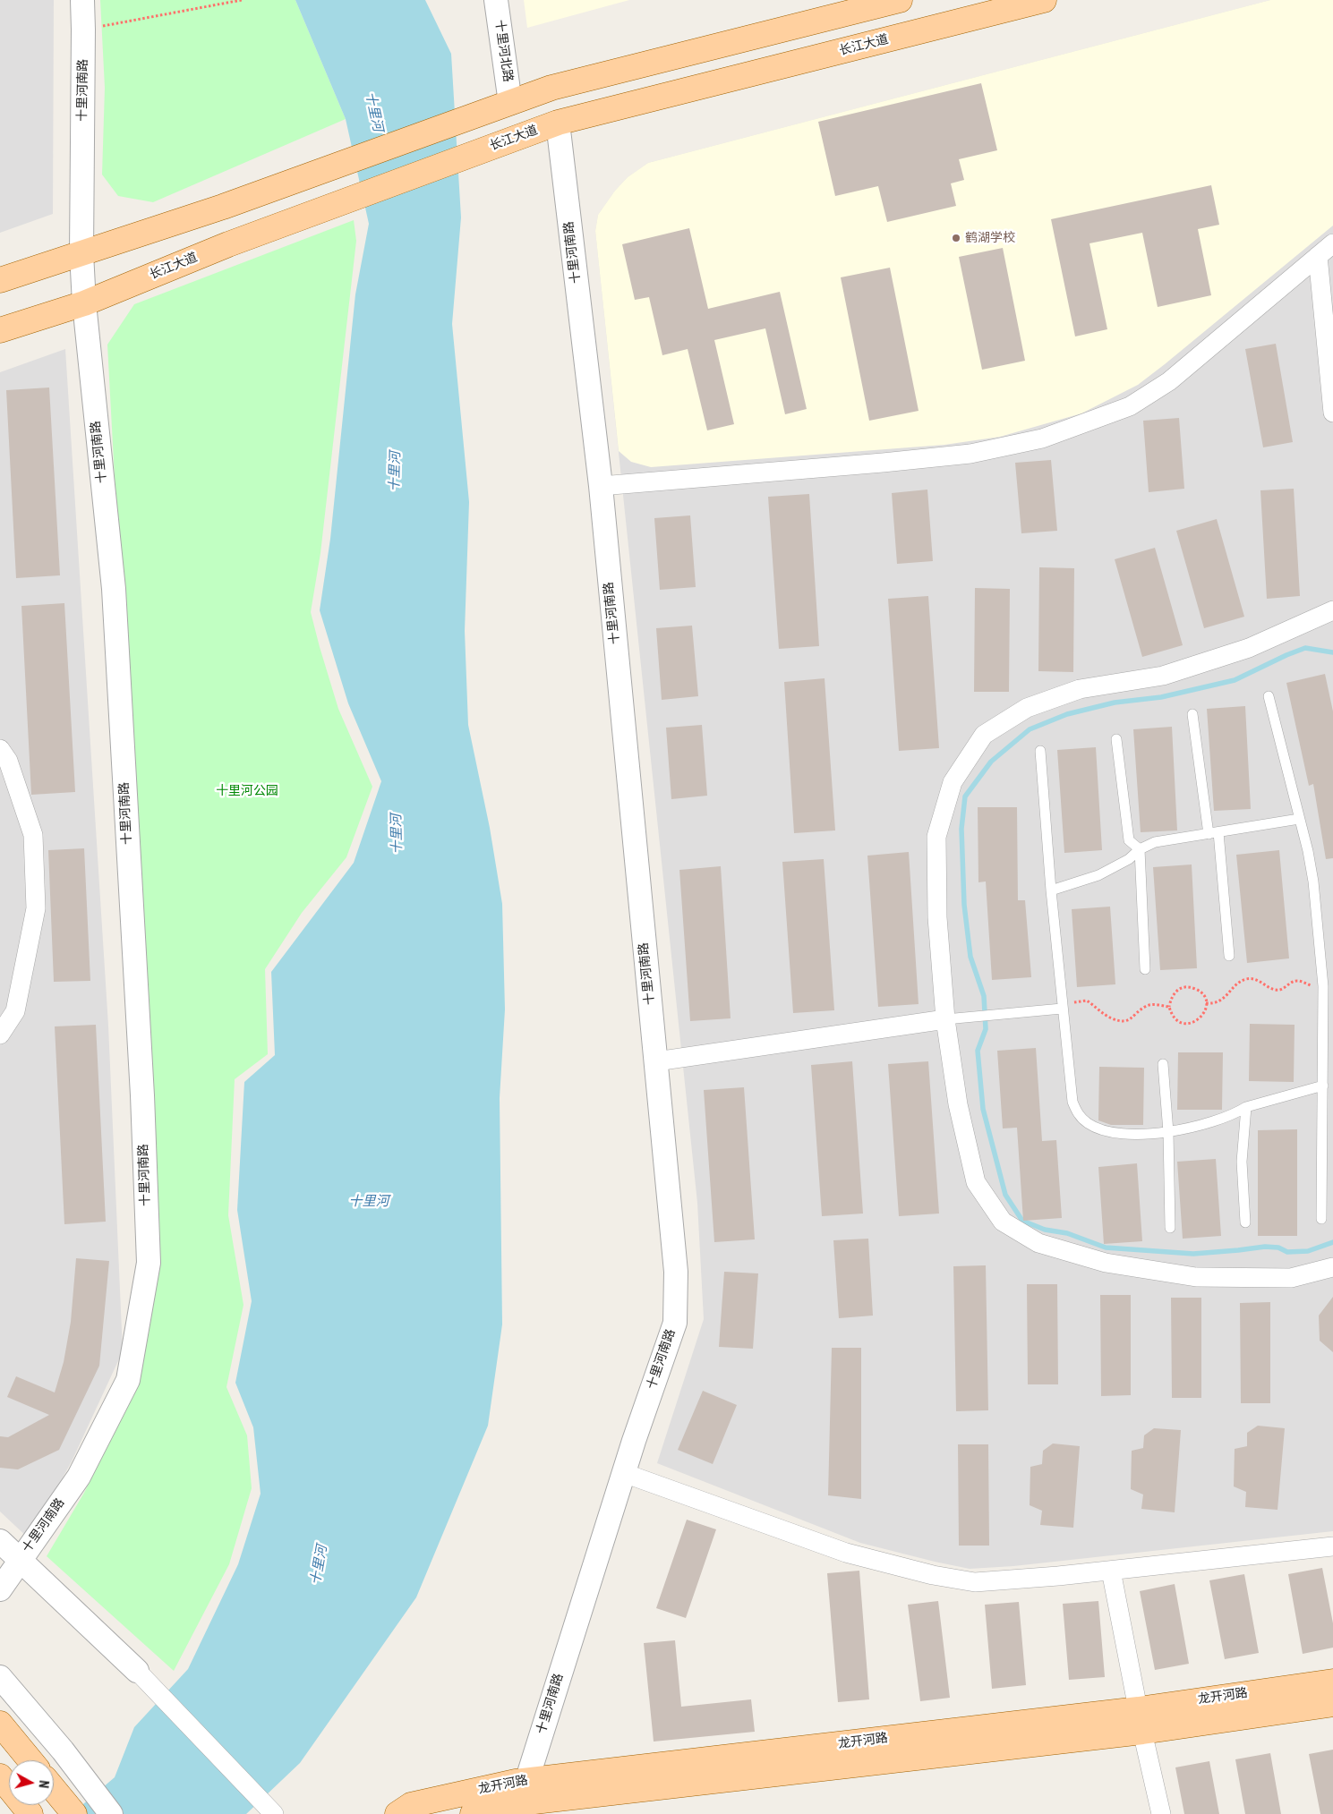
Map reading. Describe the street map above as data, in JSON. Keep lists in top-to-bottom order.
{
  "streets": {
    "main road": ["长江大道", "龙开河路"],
    "street": ["十里河北路", "十里河南路"]
  },
  "crossings": [
    ["长江大道", "十里河南路"],
    ["十里河南路", "龙开河路"]
  ],
  "water": ["十里河"],
  "parks": ["十里河公园"],
  "places": ["鹤湖学校"],
  "north": "right"
}
